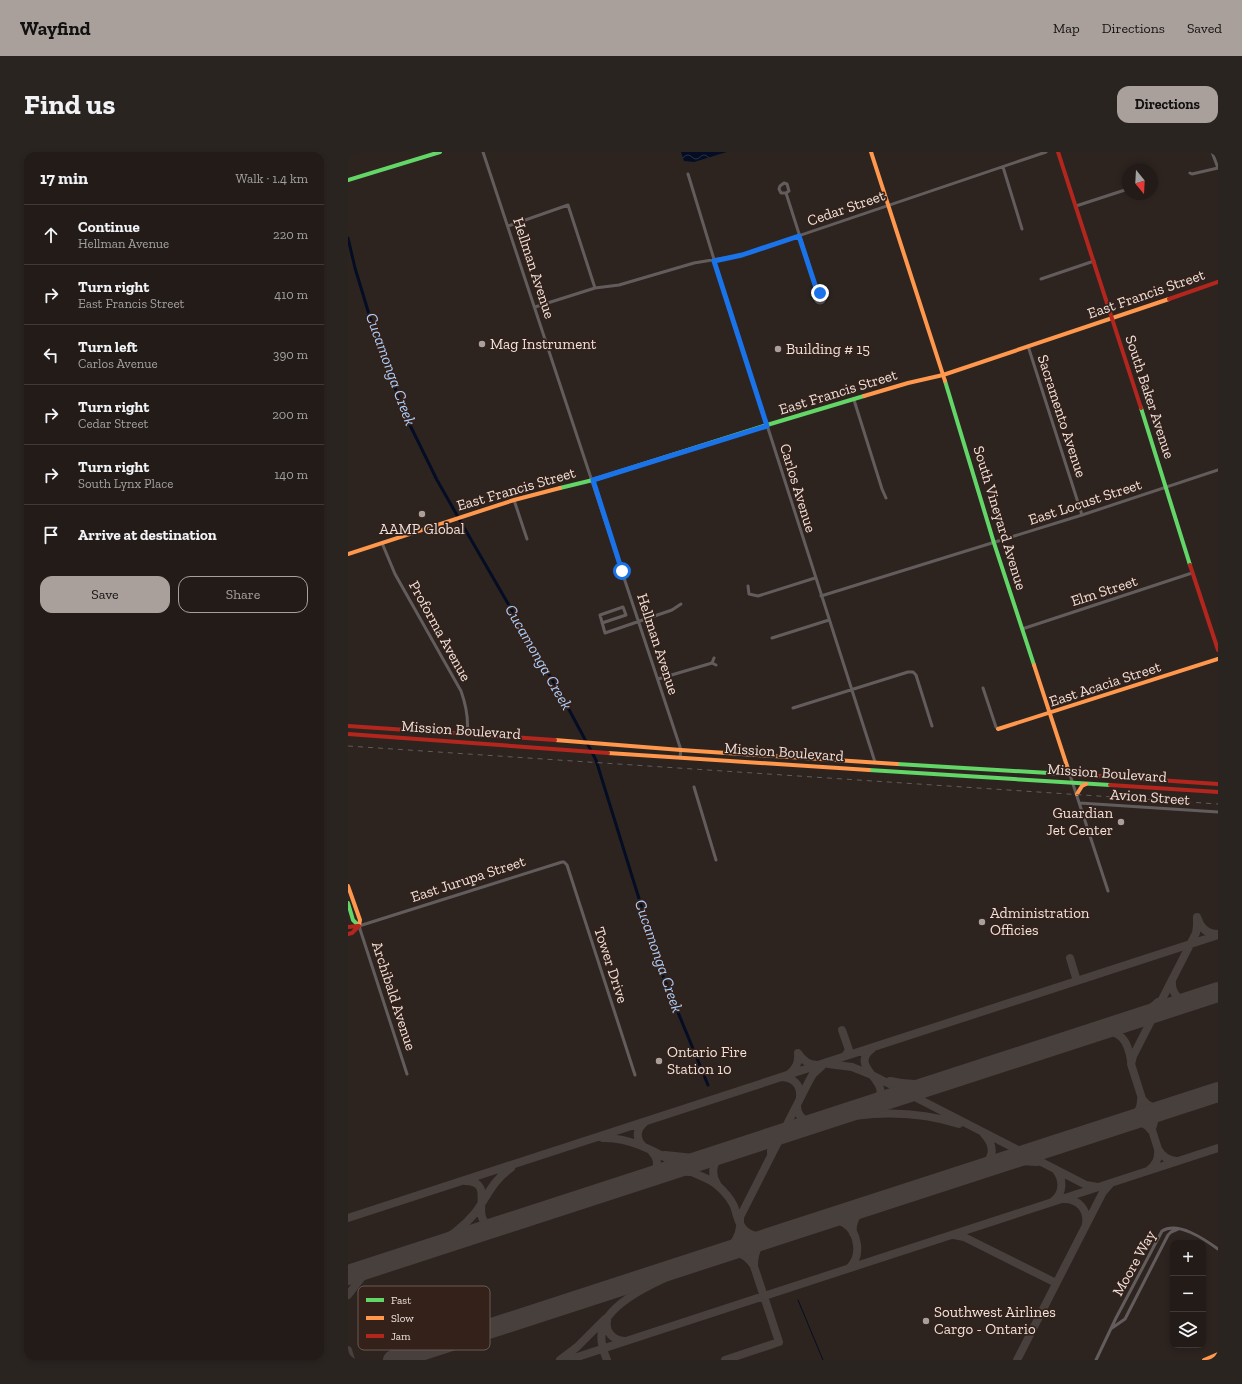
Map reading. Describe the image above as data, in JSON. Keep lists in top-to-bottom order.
{
  "streets": {
    "main road": [
      "East Francis Street",
      "South Baker Avenue",
      "South Vineyard Avenue",
      "East Acacia Street",
      "Mission Boulevard",
      "Archibald Avenue"
    ],
    "street": [
      "Cedar Street",
      "Hellman Avenue",
      "Sacramento Avenue",
      "Carlos Avenue",
      "East Locust Street",
      "Elm Street",
      "Proforma Avenue",
      "Avion Street",
      "East Jurupa Street",
      "Tower Drive",
      "Moore Way"
    ]
  },
  "crossings": [
    ["Cedar Street", "Hellman Avenue"],
    ["Cedar Street", "Carlos Avenue"],
    ["Cedar Street", "South Vineyard Avenue"],
    ["Hellman Avenue", "East Francis Street"],
    ["Hellman Avenue", "Mission Boulevard"],
    ["East Francis Street", "South Baker Avenue"],
    ["East Francis Street", "Sacramento Avenue"],
    ["East Francis Street", "Carlos Avenue"],
    ["East Francis Street", "South Vineyard Avenue"],
    ["East Francis Street", "Proforma Avenue"],
    ["South Baker Avenue", "East Locust Street"],
    ["South Baker Avenue", "Elm Street"],
    ["Sacramento Avenue", "East Locust Street"],
    ["Carlos Avenue", "East Locust Street"],
    ["Carlos Avenue", "Mission Boulevard"],
    ["East Locust Street", "South Vineyard Avenue"],
    ["South Vineyard Avenue", "Elm Street"],
    ["South Vineyard Avenue", "East Acacia Street"],
    ["South Vineyard Avenue", "Mission Boulevard"],
    ["South Vineyard Avenue", "Avion Street"],
    ["Proforma Avenue", "Mission Boulevard"],
    ["East Jurupa Street", "Tower Drive"],
    ["East Jurupa Street", "Archibald Avenue"]
  ],
  "water": ["Cucamonga Creek"],
  "places": [
    "Mag Instrument",
    "Building # 15",
    "AAMP Global",
    "Guardian Jet Center",
    "Administration Officies",
    "Ontario Fire Station 10",
    "Southwest Airlines Cargo - Ontario"
  ],
  "legend": ["Fast", "Slow", "Jam"],
  "north": "bottom",
  "page": {
    "header": "Wayfind",
    "nav": ["Map", "Directions", "Saved"],
    "buttons": [
      "Directions",
      ["Save", "Share"]
    ],
    "title": "Find us",
    "heading": ["17 min", "Walk · 1.4 km"],
    "list": [
      ["Continue", "Hellman Avenue", "220 m"],
      ["Turn right", "East Francis Street", "410 m"],
      ["Turn left", "Carlos Avenue", "390 m"],
      ["Turn right", "Cedar Street", "200 m"],
      ["Turn right", "South Lynx Place", "140 m"],
      "Arrive at destination"
    ],
    "map_buttons": ["+", "−"]
  }
}
